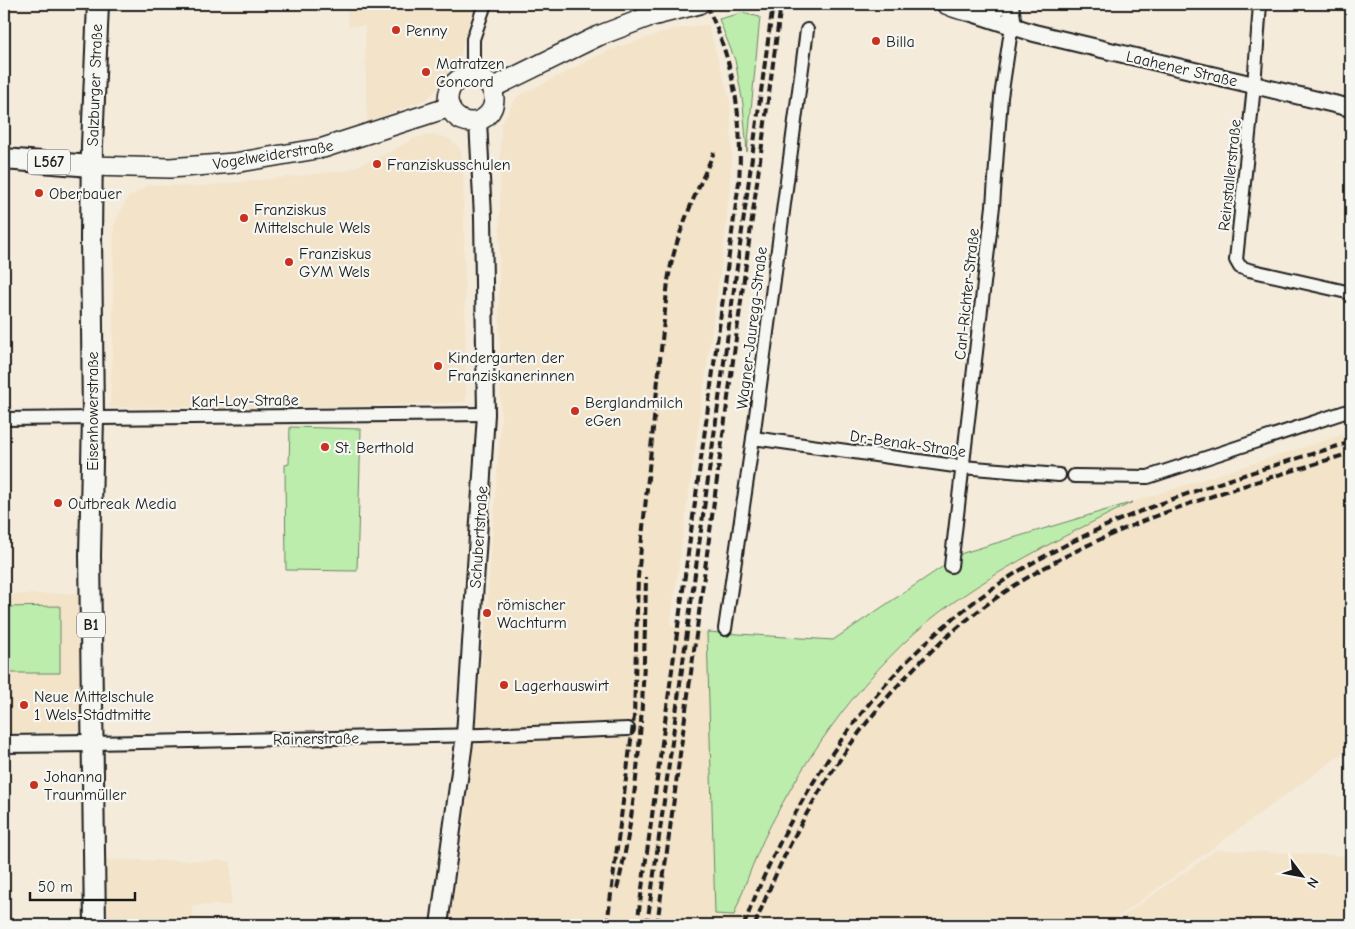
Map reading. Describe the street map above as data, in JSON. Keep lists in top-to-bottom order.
{
  "streets": {
    "main road": [
      "Salzburger Straße",
      "Vogelweiderstraße",
      "L567",
      "Eisenhowerstraße",
      "B1"
    ],
    "street": [
      "Laahener Straße",
      "Reinstallerstraße",
      "Carl-Richter-Straße",
      "Wagner-Jauregg-Straße",
      "Karl-Loy-Straße",
      "Dr.-Benak-Straße",
      "Schubertstraße",
      "Rainerstraße"
    ]
  },
  "crossings": [
    ["Laahener Straße", "Reinstallerstraße"],
    ["Laahener Straße", "Carl-Richter-Straße"],
    ["Salzburger Straße", "Vogelweiderstraße"],
    ["Salzburger Straße", "L567"],
    ["Salzburger Straße", "Eisenhowerstraße"],
    ["Vogelweiderstraße", "L567"],
    ["Vogelweiderstraße", "Eisenhowerstraße"],
    ["Vogelweiderstraße", "Schubertstraße"],
    ["L567", "Eisenhowerstraße"],
    ["Carl-Richter-Straße", "Dr.-Benak-Straße"],
    ["Wagner-Jauregg-Straße", "Dr.-Benak-Straße"],
    ["Karl-Loy-Straße", "Eisenhowerstraße"],
    ["Karl-Loy-Straße", "Schubertstraße"],
    ["Eisenhowerstraße", "Rainerstraße"],
    ["Schubertstraße", "Rainerstraße"]
  ],
  "places": [
    "Penny",
    "Billa",
    "Matratzen Concord",
    "Franziskusschulen",
    "Oberbauer",
    "Franziskus Mittelschule Wels",
    "Franziskus GYM Wels",
    "Kindergarten der Franziskanerinnen",
    "Berglandmilch eGen",
    "St. Berthold",
    "Outbreak Media",
    "römischer Wachturm",
    "Lagerhauswirt",
    "Neue Mittelschule 1 Wels-Stadtmitte",
    "Johanna Traunmüller"
  ],
  "scale_bar": "50 m",
  "north": "bottom right"
}
